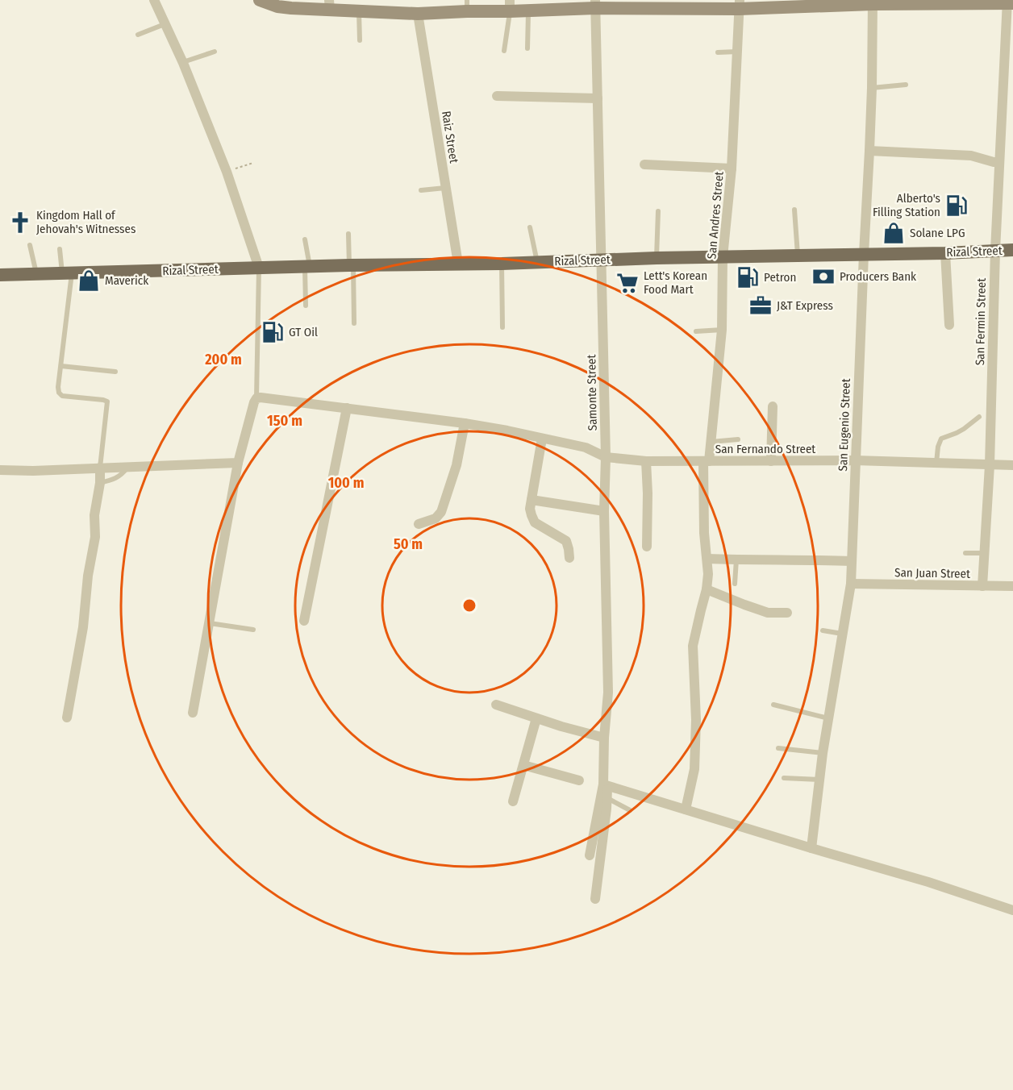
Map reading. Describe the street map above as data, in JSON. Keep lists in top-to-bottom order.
{
  "streets": {
    "main road": ["Rizal Street"],
    "street": [
      "Raiz Street",
      "San Andres Street",
      "San Fermin Street",
      "Samonte Street",
      "San Eugenio Street",
      "San Fernando Street",
      "San Juan Street"
    ]
  },
  "crossings": [
    ["Raiz Street", "Rizal Street"],
    ["San Andres Street", "Rizal Street"],
    ["San Andres Street", "San Fernando Street"],
    ["Rizal Street", "San Fermin Street"],
    ["Rizal Street", "Samonte Street"],
    ["Rizal Street", "San Eugenio Street"],
    ["San Fermin Street", "San Fernando Street"],
    ["San Fermin Street", "San Juan Street"],
    ["Samonte Street", "San Fernando Street"],
    ["San Eugenio Street", "San Fernando Street"],
    ["San Eugenio Street", "San Juan Street"]
  ],
  "places": {
    "fuel station": ["Alberto's Filling Station", "Petron", "GT Oil"],
    "church": ["Kingdom Hall of Jehovah's Witnesses"],
    "shop": ["Solane LPG", "Maverick"],
    "bank": ["Producers Bank"],
    "supermarket": ["Lett's Korean Food Mart"],
    "office": ["J&T Express"]
  },
  "rings": [
    "200 m",
    "150 m",
    "100 m",
    "50 m"
  ]
}
